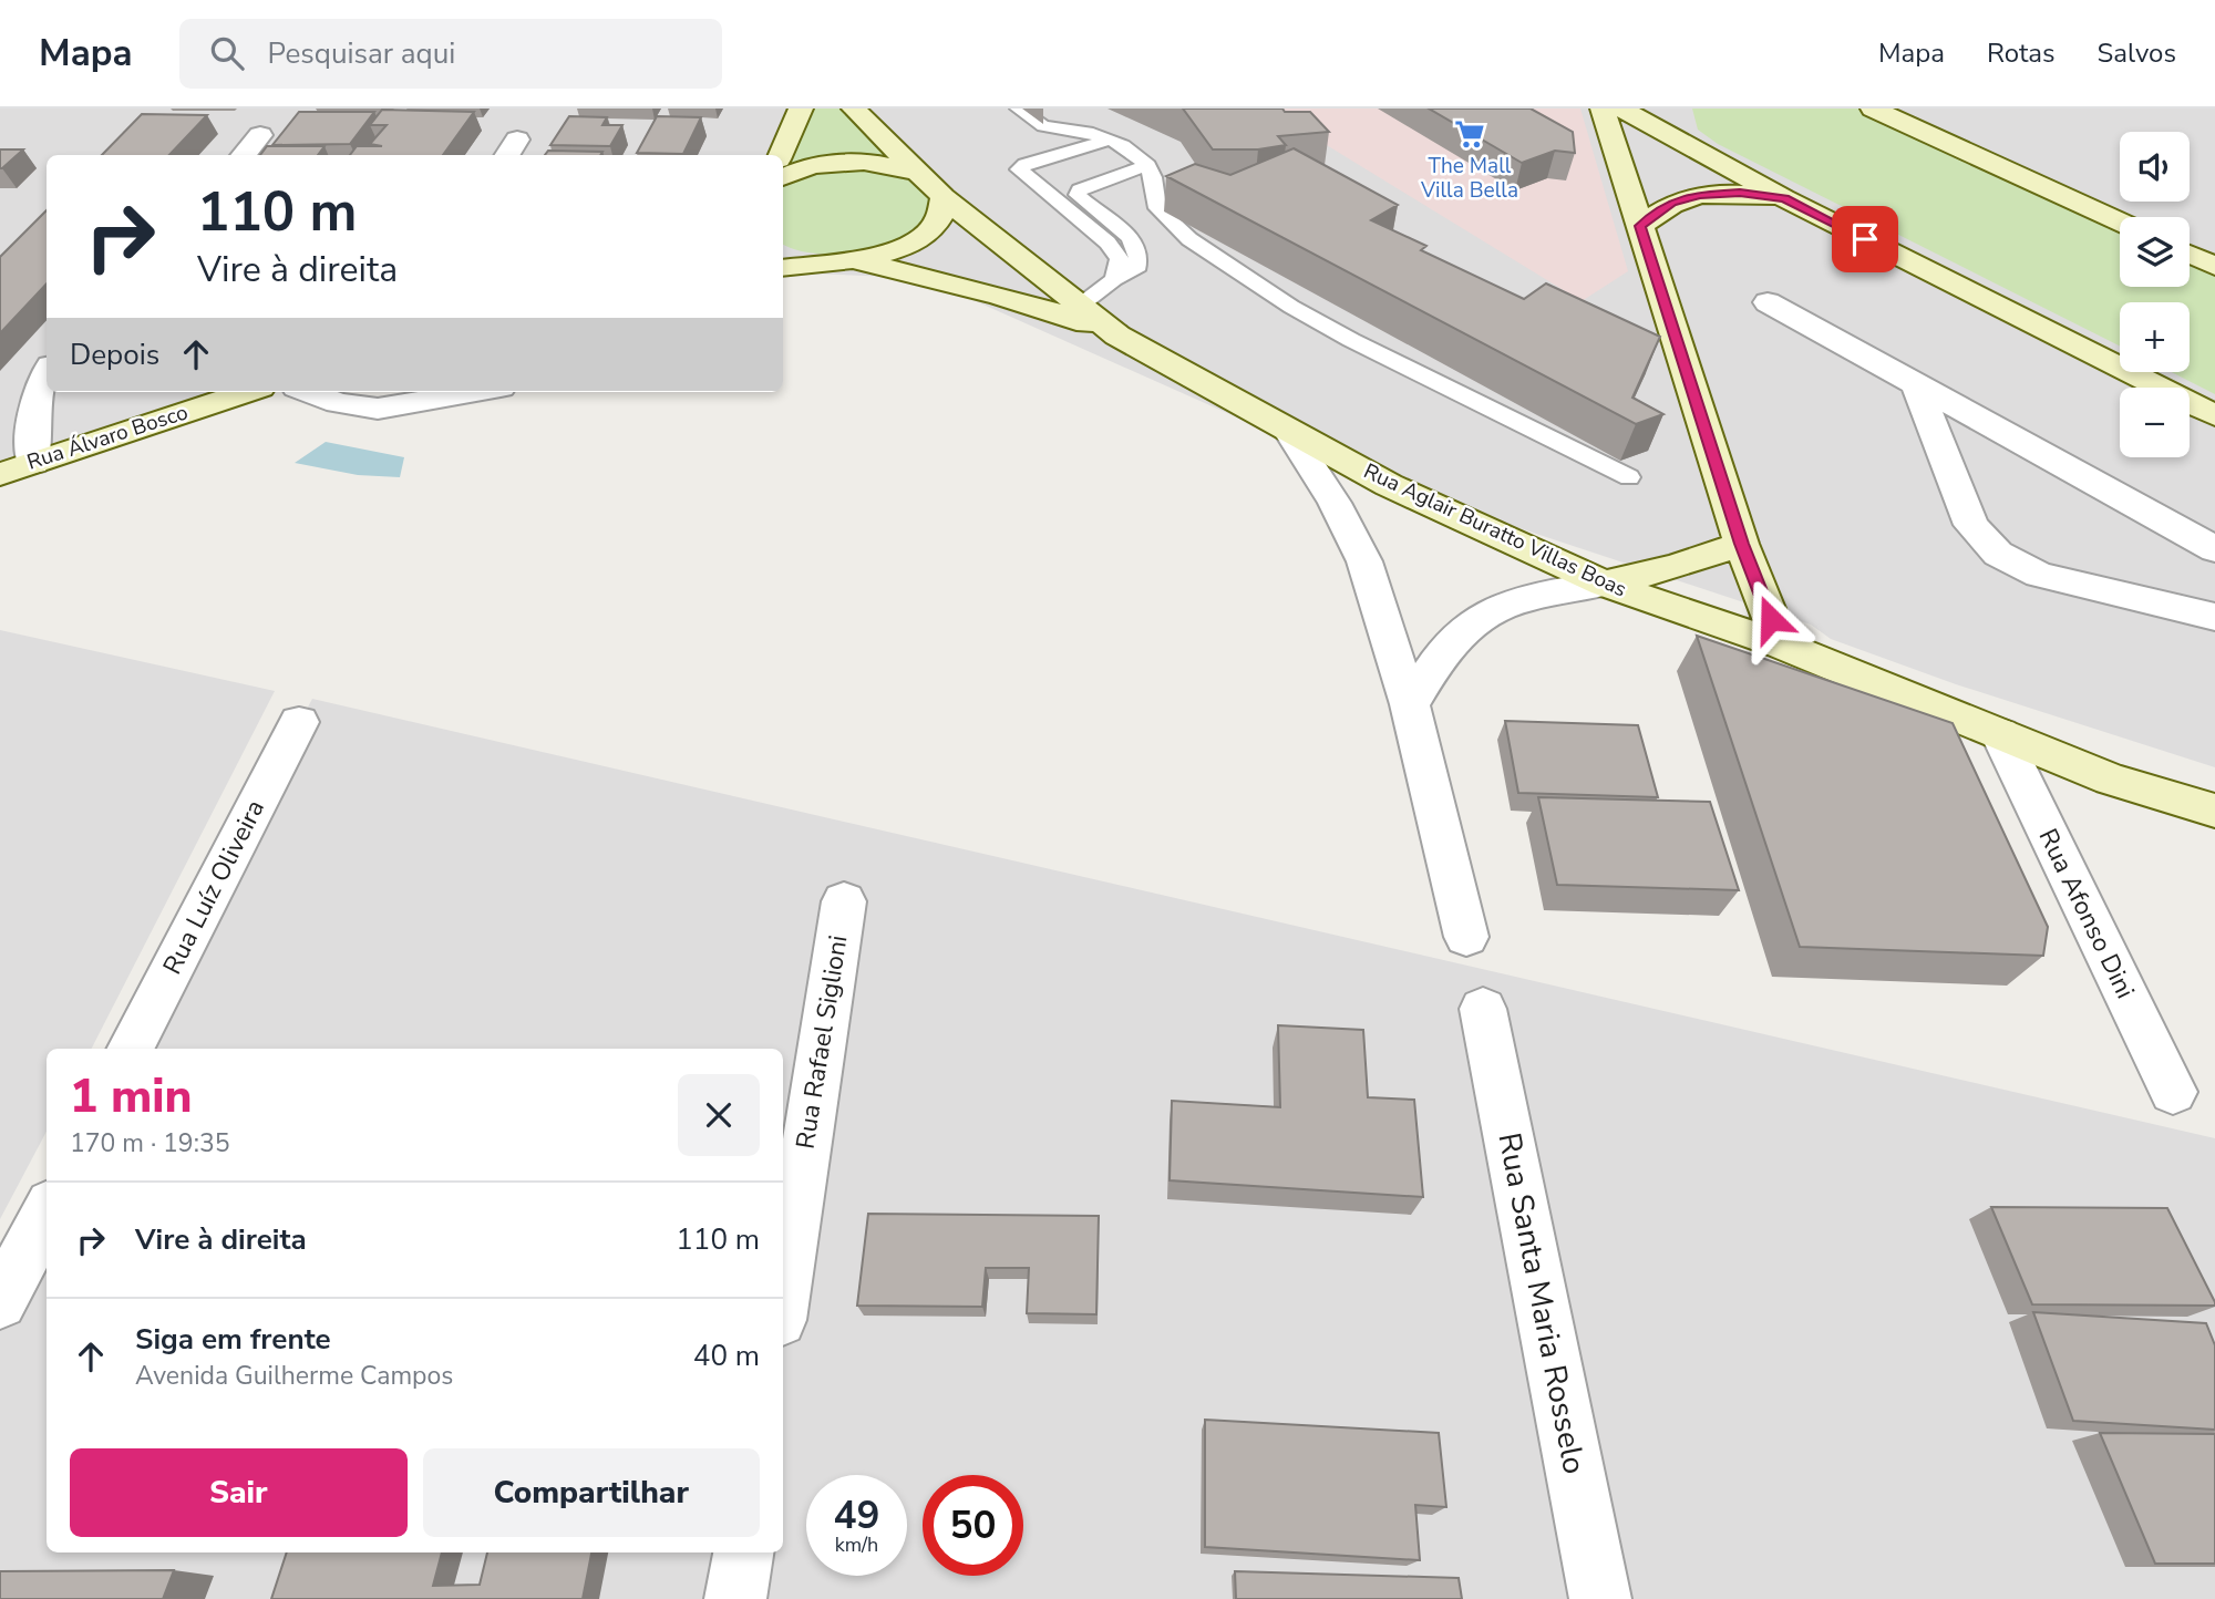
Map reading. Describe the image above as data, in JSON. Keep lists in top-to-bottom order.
{
  "streets": {
    "main road": ["Rua Álvaro Bosco", "Rua Aglair Buratto Villas Boas"],
    "street": [
      "Rua Luíz Oliveira",
      "Rua Afonso Dini",
      "Rua Rafael Siglioni",
      "Rua Santa Maria Rosselo"
    ]
  },
  "crossings": [
    ["Rua Aglair Buratto Villas Boas", "Rua Afonso Dini"]
  ],
  "places": {
    "supermarket": ["The Mall Villa Bella"]
  },
  "page": {
    "header": "Mapa",
    "search": "Pesquisar aqui",
    "nav": ["Mapa", "Rotas", "Salvos"],
    "map_buttons": ["+", "−"],
    "turn": ["110 m", "Vire à direita"],
    "then": "Depois",
    "heading": ["1 min", "170 m · 19:35"],
    "list": [
      {
        "name": "Vire à direita",
        "value": "110 m"
      },
      {
        "name": "Siga em frente",
        "note": "Avenida Guilherme Campos",
        "value": "40 m"
      }
    ],
    "buttons": ["Sair", "Compartilhar"],
    "speed": "49 km/h",
    "limit": "50"
  }
}
